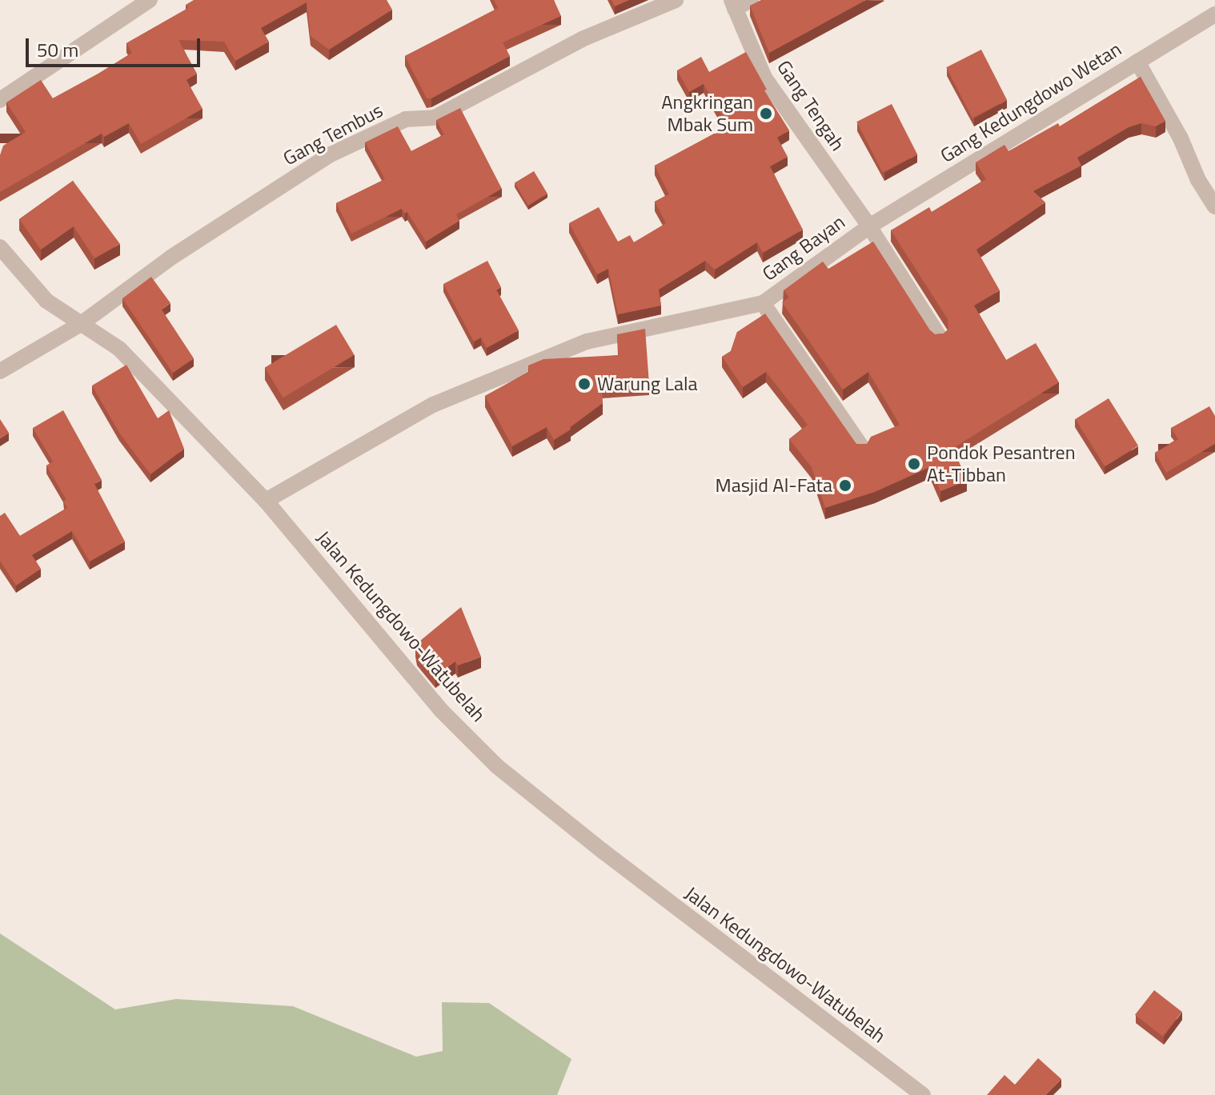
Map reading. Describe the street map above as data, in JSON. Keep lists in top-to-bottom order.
{
  "streets": {
    "street": [
      "Gang Kedungdowo Wetan",
      "Gang Tengah",
      "Gang Tembus",
      "Gang Bayan",
      "Jalan Kedungdowo-Watubelah"
    ]
  },
  "crossings": [
    ["Gang Kedungdowo Wetan", "Gang Tengah"],
    ["Gang Kedungdowo Wetan", "Gang Bayan"],
    ["Gang Tengah", "Gang Bayan"],
    ["Gang Tembus", "Jalan Kedungdowo-Watubelah"]
  ],
  "places": [
    "Angkringan Mbak Sum",
    "Warung Lala",
    "Pondok Pesantren At-Tibban",
    "Masjid Al-Fata"
  ],
  "scale_bar": "50 m"
}
